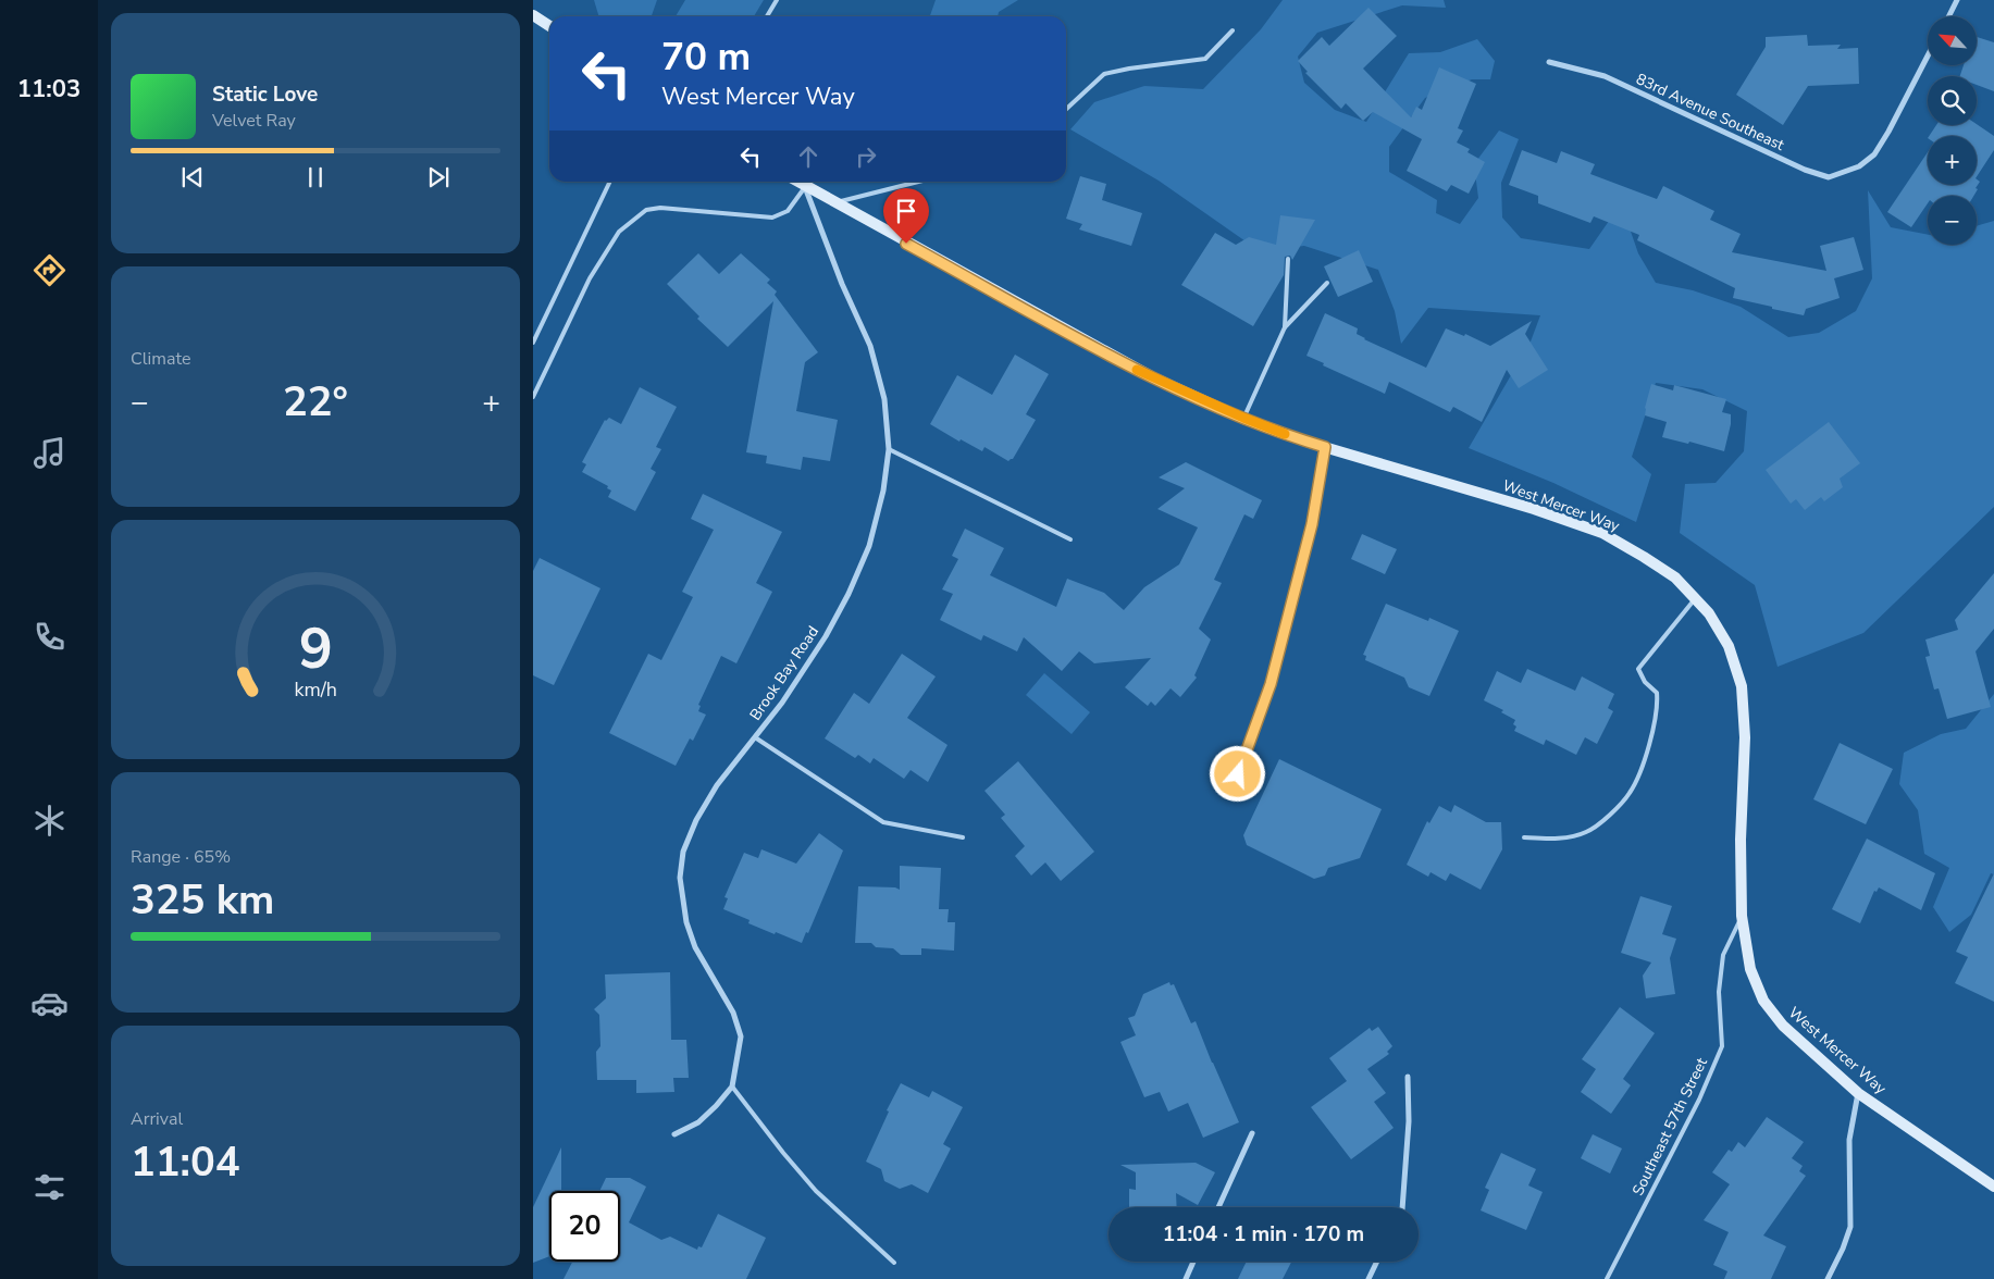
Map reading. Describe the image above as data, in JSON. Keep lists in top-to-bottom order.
{
  "streets": {
    "street": ["83rd Avenue Southeast", "West Mercer Way", "Brook Bay Road"],
    "lane": ["Southeast 57th Street"]
  },
  "crossings": [
    ["West Mercer Way", "Brook Bay Road"],
    ["West Mercer Way", "Southeast 57th Street"]
  ],
  "north": "top left",
  "page": {
    "tabs": "11:03",
    "map_buttons": ["+", "−"],
    "turn": ["70 m", "West Mercer Way"],
    "song": ["Static Love", "Velvet Ray"],
    "tile": [
      "Climate",
      ["Range · 65%", "325 km"],
      ["Arrival", "11:04"]
    ],
    "heat": ["−", "22°", "+"],
    "limit": "20",
    "trip": "11:04 · 1 min · 170 m",
    "gauge": ["9", "km/h"]
  }
}
